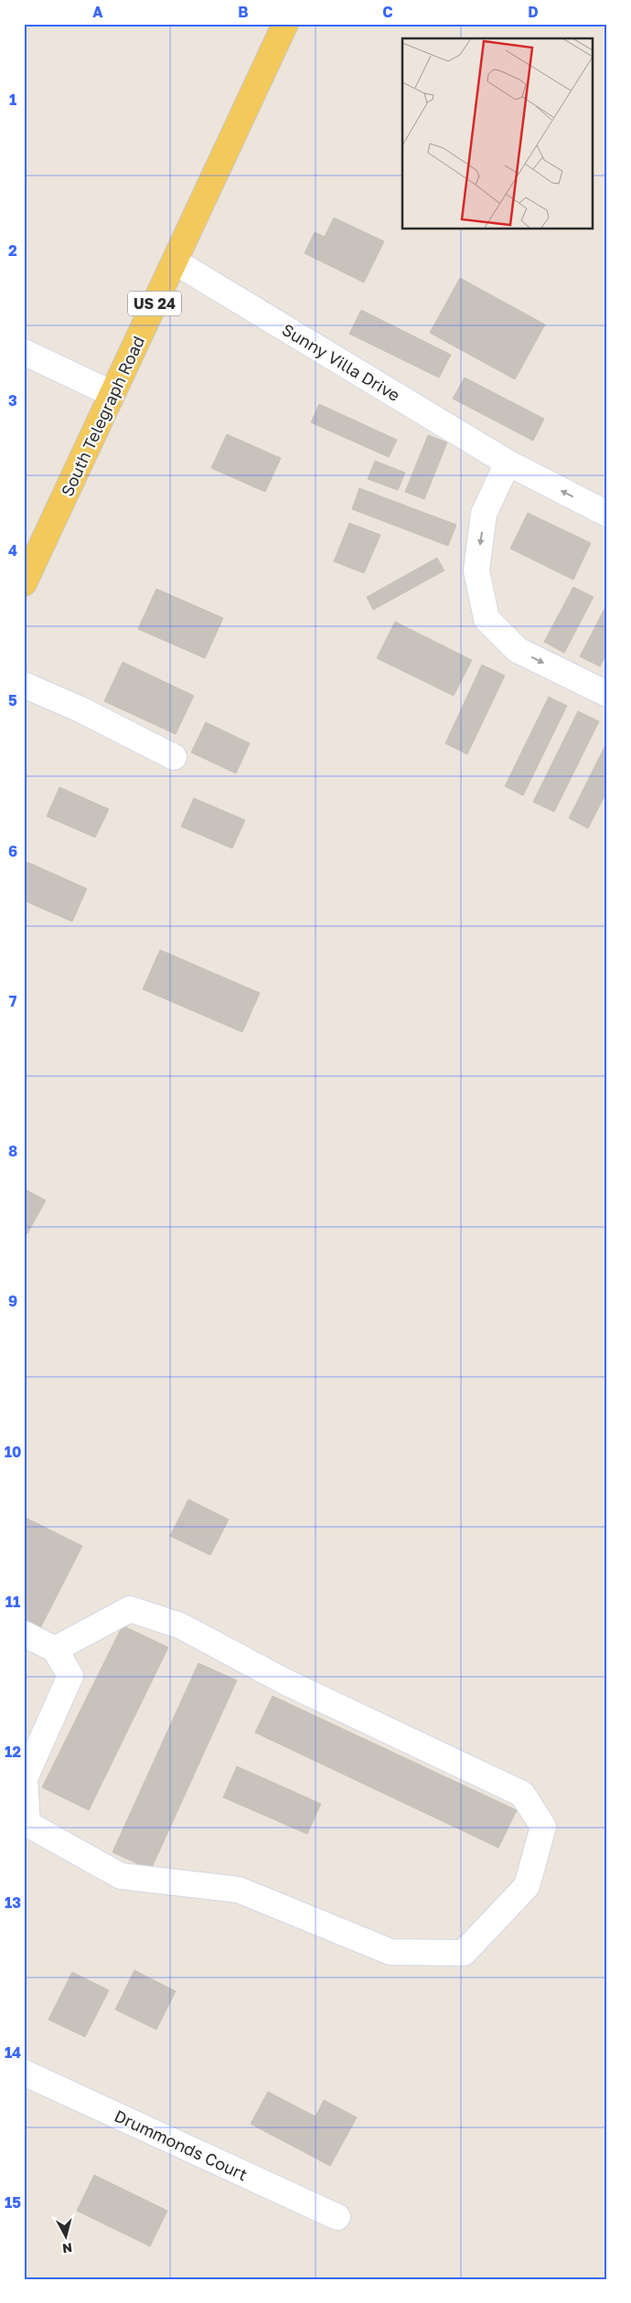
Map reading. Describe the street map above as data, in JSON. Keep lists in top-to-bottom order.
{
  "streets": {
    "main road": ["US 24", "South Telegraph Road"],
    "street": ["Sunny Villa Drive", "Drummonds Court"]
  },
  "crossings": [
    ["Sunny Villa Drive", "South Telegraph Road"]
  ],
  "north": "bottom",
  "grid": {
    "columns": [
      "A",
      "B",
      "C",
      "D"
    ],
    "rows": [
      "1",
      "2",
      "3",
      "4",
      "5",
      "6",
      "7",
      "8",
      "9",
      "10",
      "11",
      "12",
      "13",
      "14",
      "15"
    ]
  }
}
